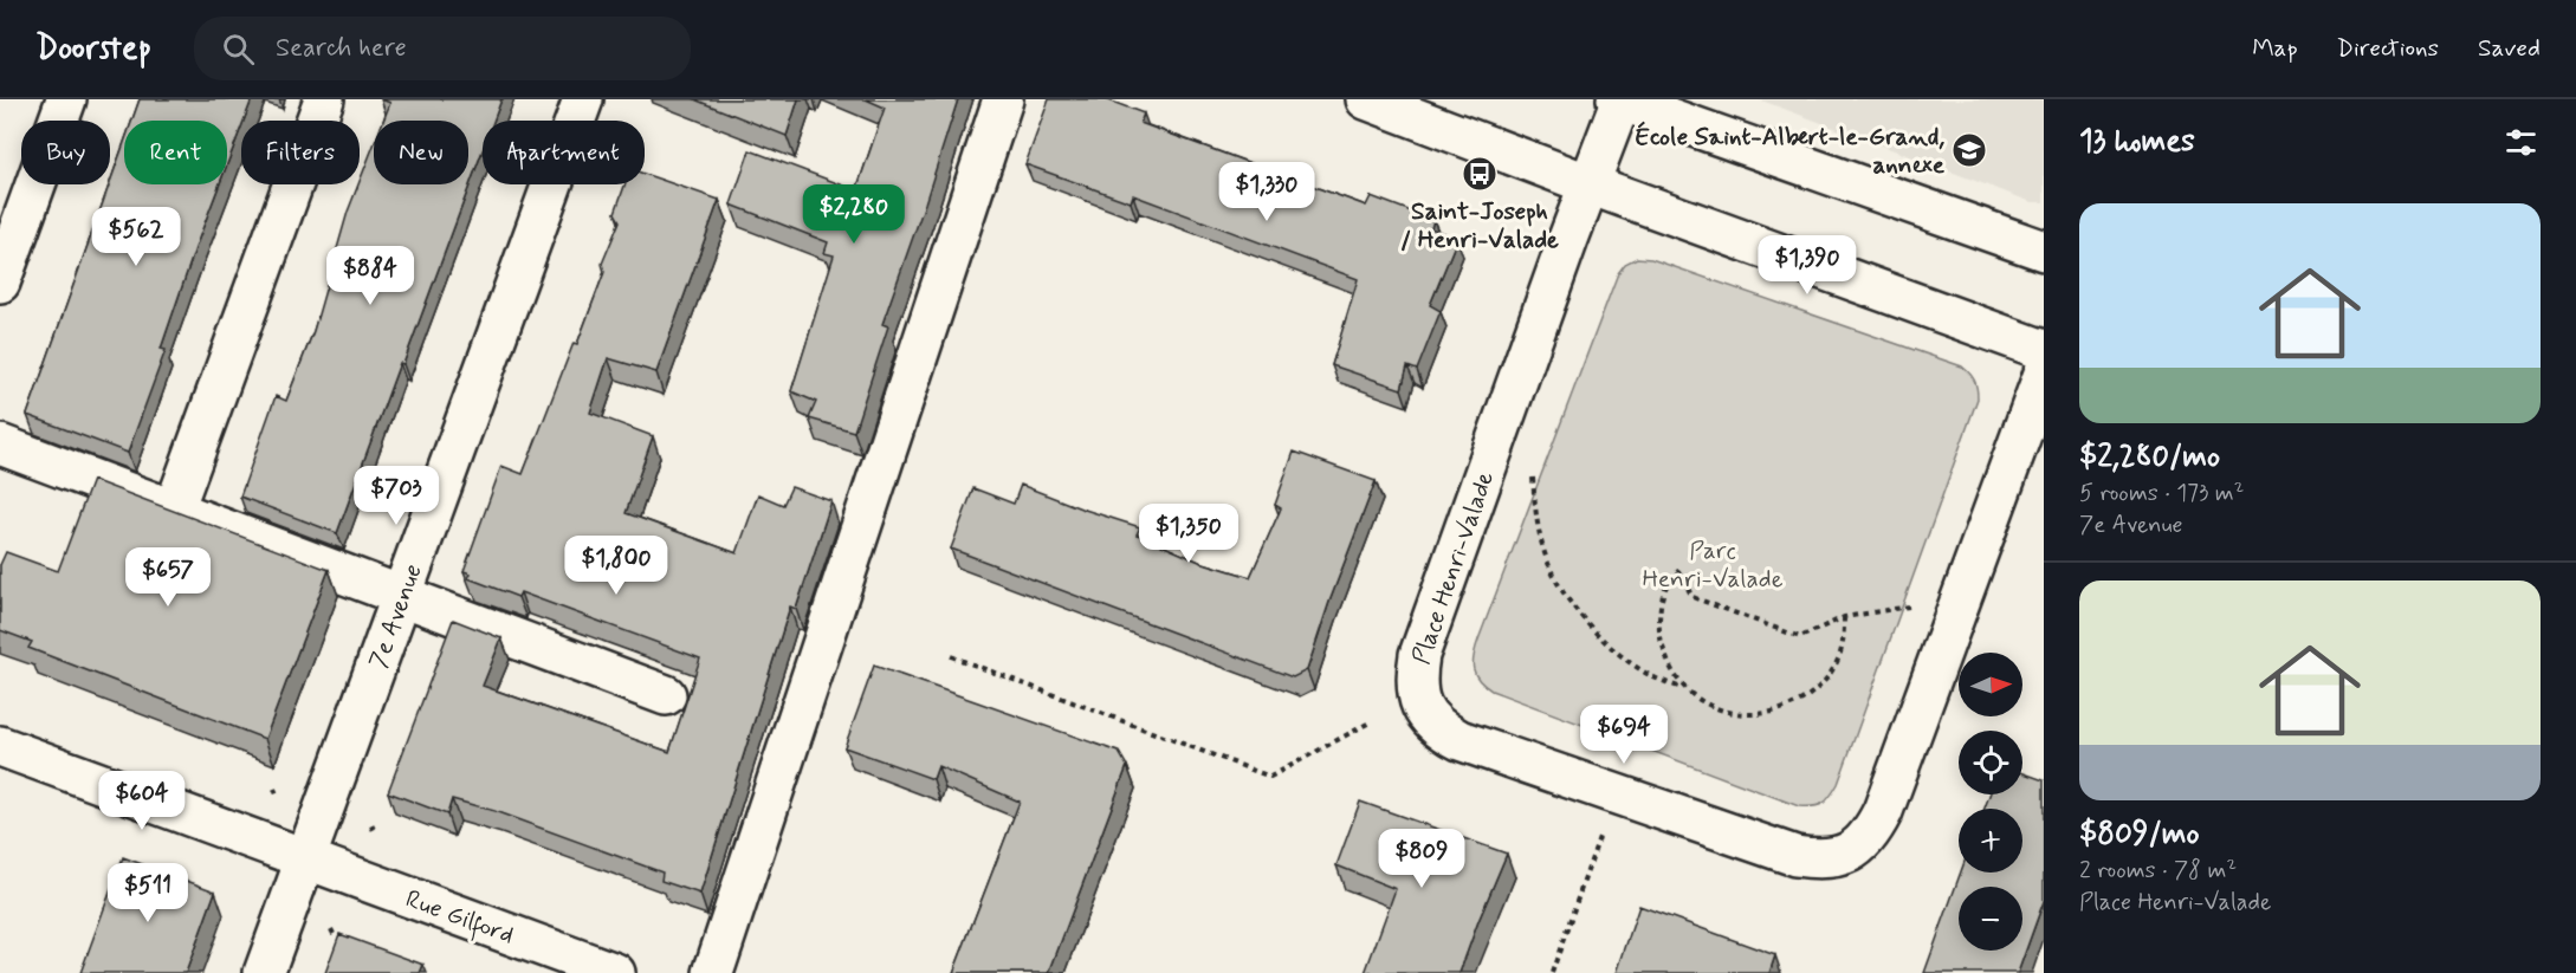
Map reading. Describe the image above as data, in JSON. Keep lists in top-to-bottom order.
{
  "streets": {
    "street": ["Place Henri-Valade", "7e Avenue", "Rue Gilford"]
  },
  "crossings": [
    ["7e Avenue", "Rue Gilford"]
  ],
  "parks": ["Parc Henri-Valade"],
  "places": {
    "school or university": ["École Saint-Albert-le-Grand, annexe"],
    "bus stop": ["Saint-Joseph / Henri-Valade"]
  },
  "north": "right",
  "page": {
    "header": "Doorstep",
    "search": "Search here",
    "nav": ["Map", "Directions", "Saved"],
    "heading": "13 homes",
    "chip": [
      "Buy",
      "Rent",
      "Filters",
      "New",
      "Apartment"
    ],
    "price": [
      "$1,330",
      "$2,280",
      "$562",
      "$1,390",
      "$884",
      "$703",
      "$1,350",
      "$1,800",
      "$657",
      "$694",
      "$604",
      "$809",
      "$511"
    ],
    "list": [
      {
        "name": "$2,280/mo",
        "note": "5 rooms · 173 m² · 7e Avenue"
      },
      {
        "name": "$809/mo",
        "note": "2 rooms · 78 m² · Place Henri-Valade"
      }
    ],
    "map_buttons": ["+", "−"]
  }
}
